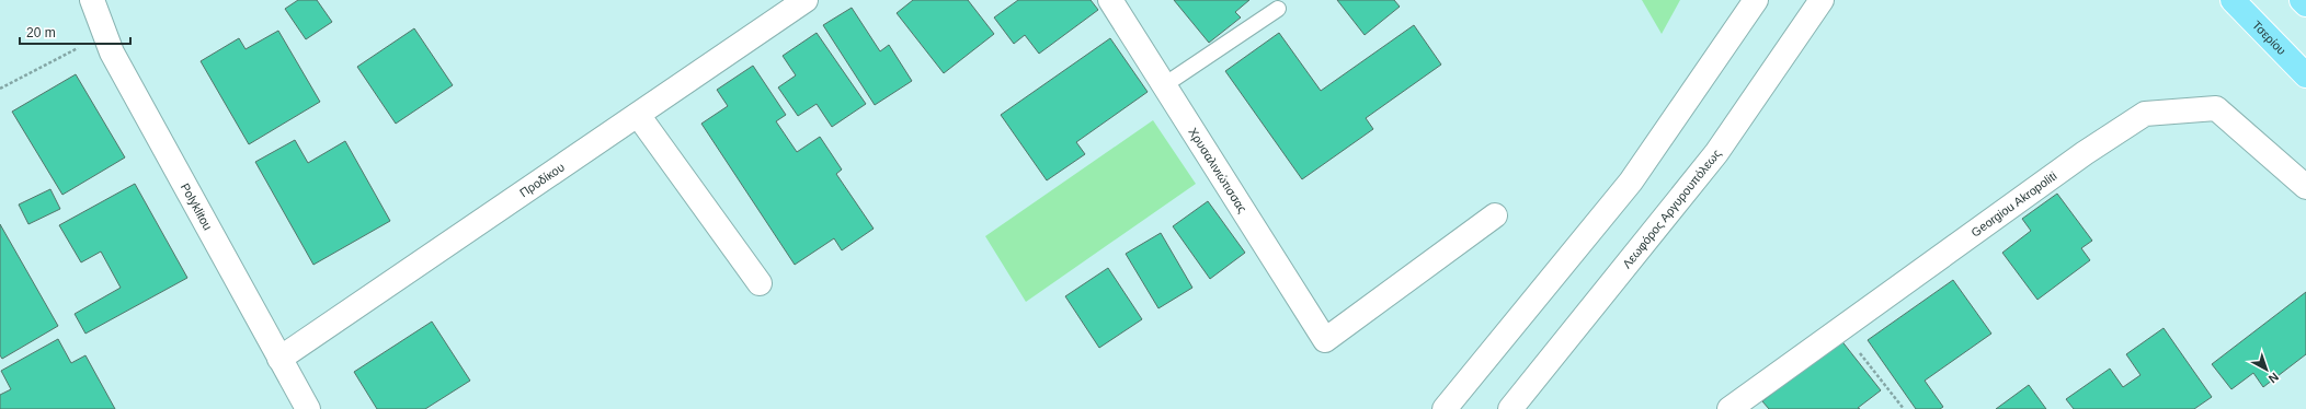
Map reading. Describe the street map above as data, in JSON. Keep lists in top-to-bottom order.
{
  "streets": {
    "main road": ["Τσερίου"],
    "street": [
      "Χρυσαλινιώτισσας",
      "Προδίκου",
      "Georgiou Akropoliti",
      "Polyklitou",
      "Λεωφόρος Αργυρουπόλεως"
    ]
  },
  "crossings": [
    ["Προδίκου", "Polyklitou"]
  ],
  "scale_bar": "20 m",
  "north": "bottom right"
}
